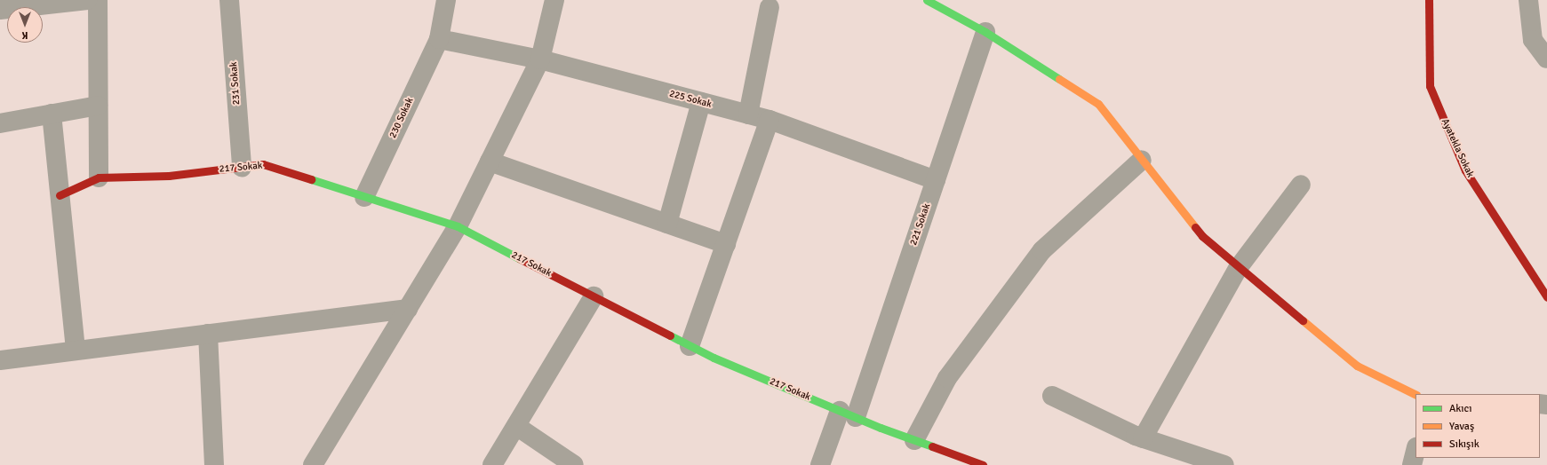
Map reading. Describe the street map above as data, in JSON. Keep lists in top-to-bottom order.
{
  "streets": {
    "street": [
      "231 Sokak",
      "225 Sokak",
      "230 Sokak",
      "Ayatekla Sokak",
      "217 Sokak",
      "221 Sokak"
    ]
  },
  "crossings": [
    ["231 Sokak", "217 Sokak"],
    ["225 Sokak", "230 Sokak"],
    ["225 Sokak", "221 Sokak"],
    ["230 Sokak", "217 Sokak"],
    ["217 Sokak", "221 Sokak"]
  ],
  "legend": ["Akıcı", "Yavaş", "Sıkışık"],
  "north": "bottom"
}
